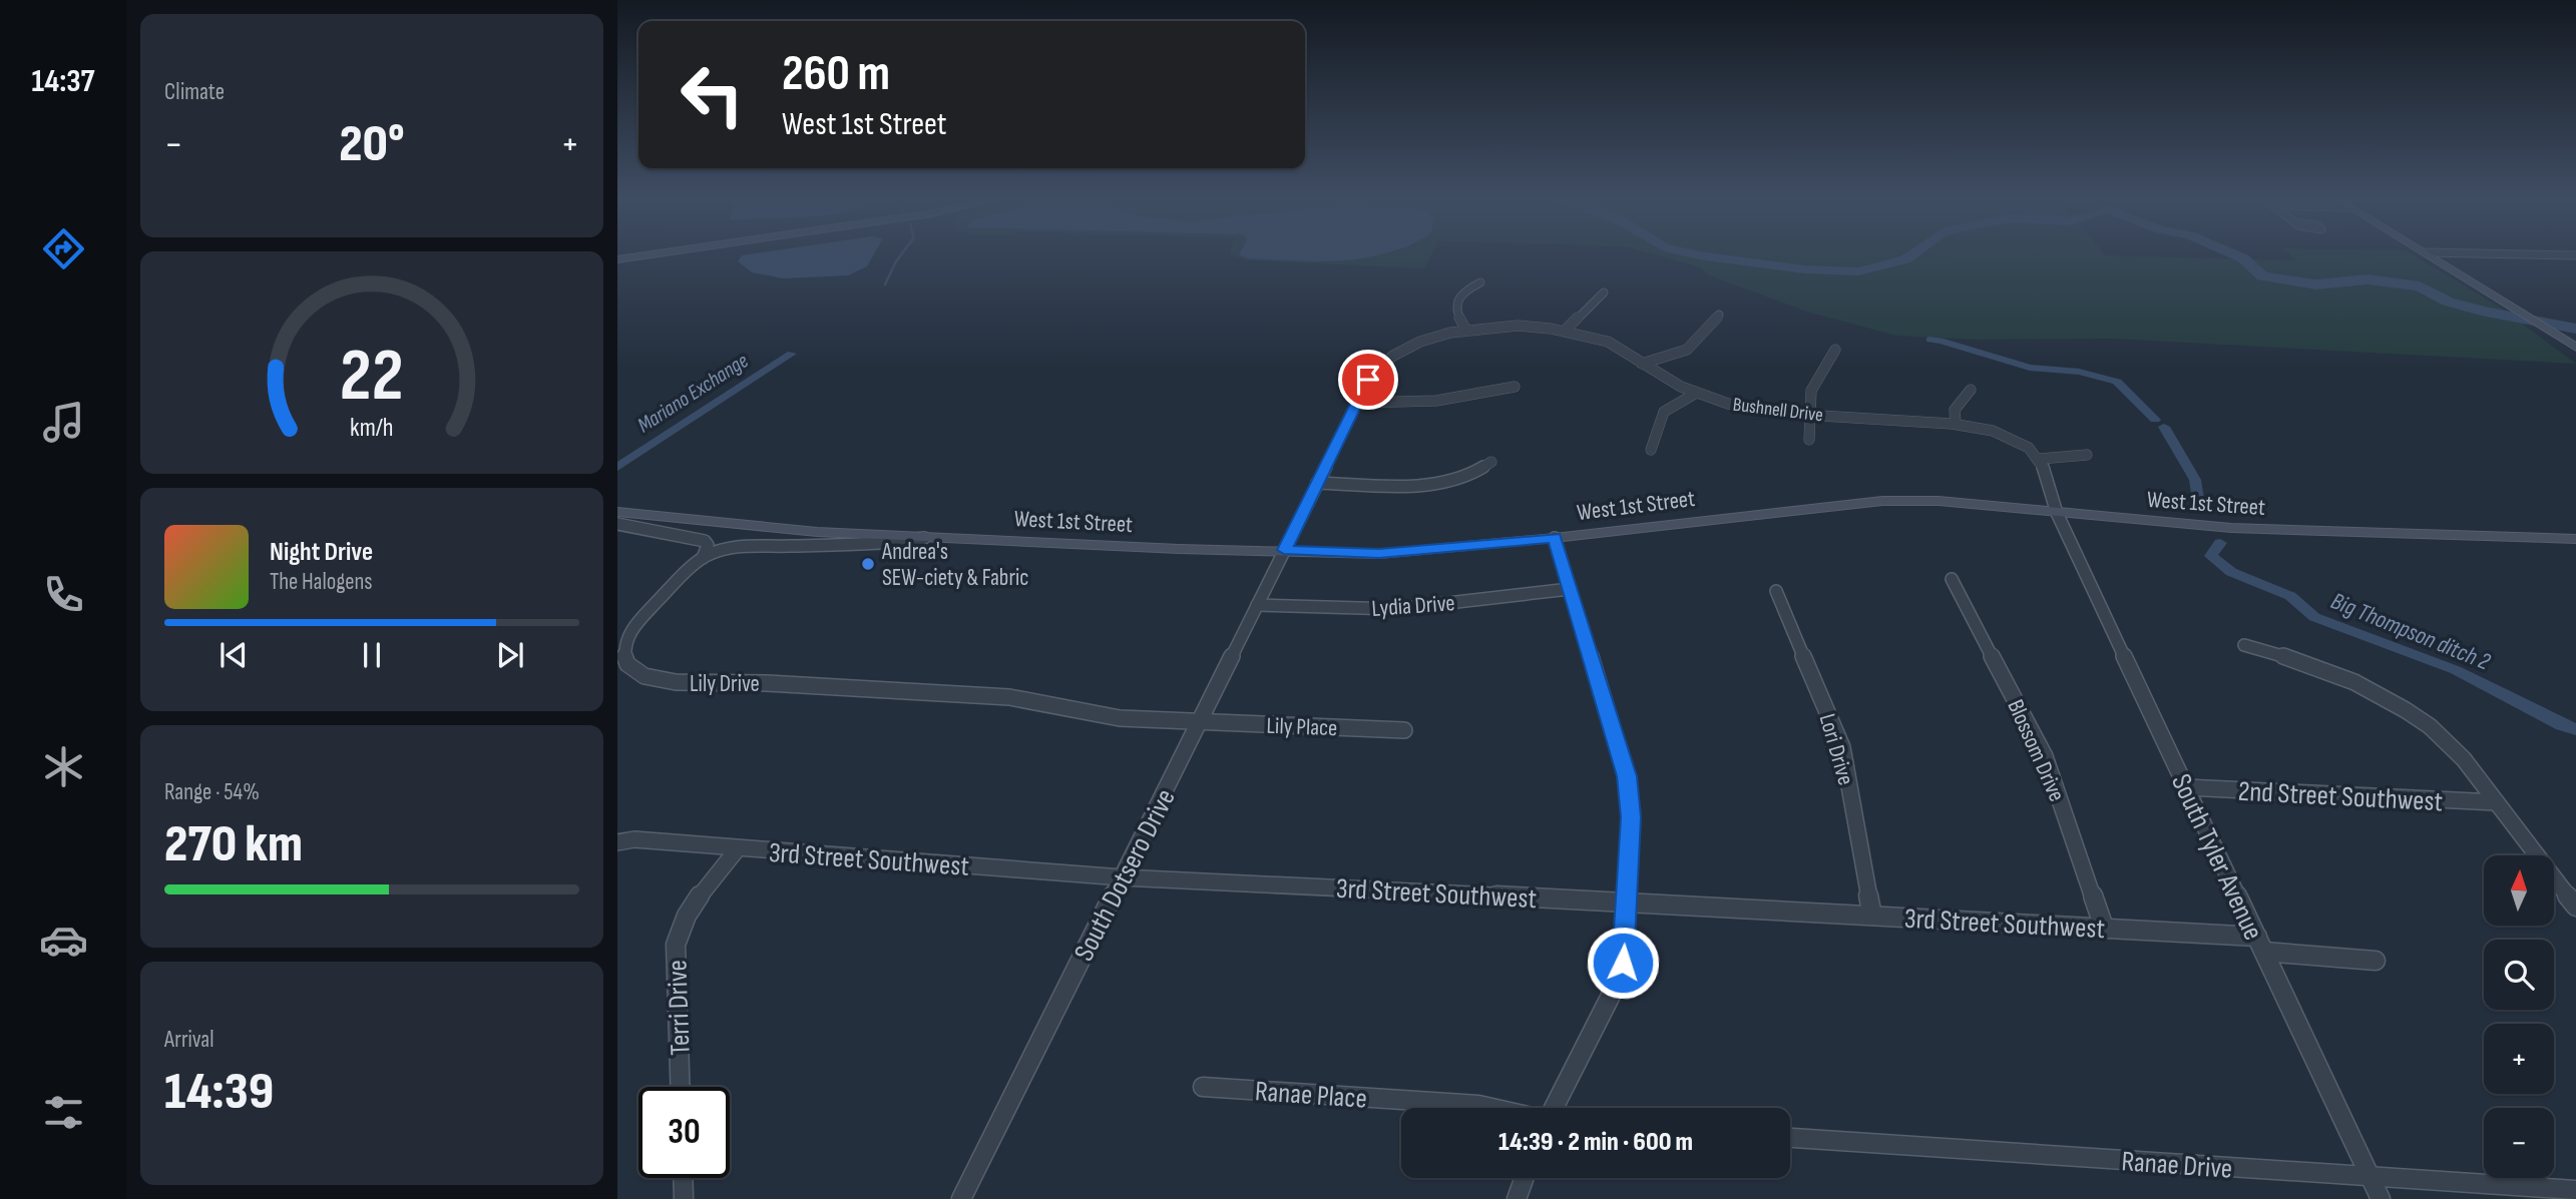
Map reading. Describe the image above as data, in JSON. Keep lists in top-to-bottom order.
{
  "streets": {
    "main road": ["West 1st Street"],
    "street": [
      "Bushnell Drive",
      "Lydia Drive",
      "Lily Drive",
      "Lily Place",
      "Lori Drive",
      "Blossom Drive",
      "2nd Street Southwest",
      "South Tyler Avenue",
      "3rd Street Southwest",
      "South Dotsero Drive",
      "Terri Drive",
      "Ranae Place",
      "Ranae Drive"
    ]
  },
  "crossings": [
    ["Bushnell Drive", "South Dotsero Drive"],
    ["West 1st Street", "Lily Drive"],
    ["West 1st Street", "South Tyler Avenue"],
    ["West 1st Street", "South Dotsero Drive"],
    ["Lydia Drive", "South Dotsero Drive"],
    ["Lily Drive", "Lily Place"],
    ["Lily Drive", "South Dotsero Drive"],
    ["Lily Place", "South Dotsero Drive"],
    ["Lori Drive", "3rd Street Southwest"],
    ["Blossom Drive", "3rd Street Southwest"],
    ["2nd Street Southwest", "South Tyler Avenue"],
    ["South Tyler Avenue", "3rd Street Southwest"],
    ["South Tyler Avenue", "Ranae Drive"],
    ["3rd Street Southwest", "South Dotsero Drive"],
    ["3rd Street Southwest", "Terri Drive"]
  ],
  "water": ["Mariano Exchange", "Big Thompson ditch 2"],
  "places": ["Andrea's SEW-ciety & Fabric"],
  "north": "top",
  "page": {
    "tabs": "14:37",
    "tile": [
      "Climate",
      ["Range · 54%", "270 km"],
      ["Arrival", "14:39"]
    ],
    "turn": ["260 m", "West 1st Street"],
    "heat": ["−", "20°", "+"],
    "song": ["Night Drive", "The Halogens"],
    "map_buttons": ["+", "−"],
    "limit": "30",
    "trip": "14:39 · 2 min · 600 m",
    "gauge": ["22", "km/h"]
  }
}
